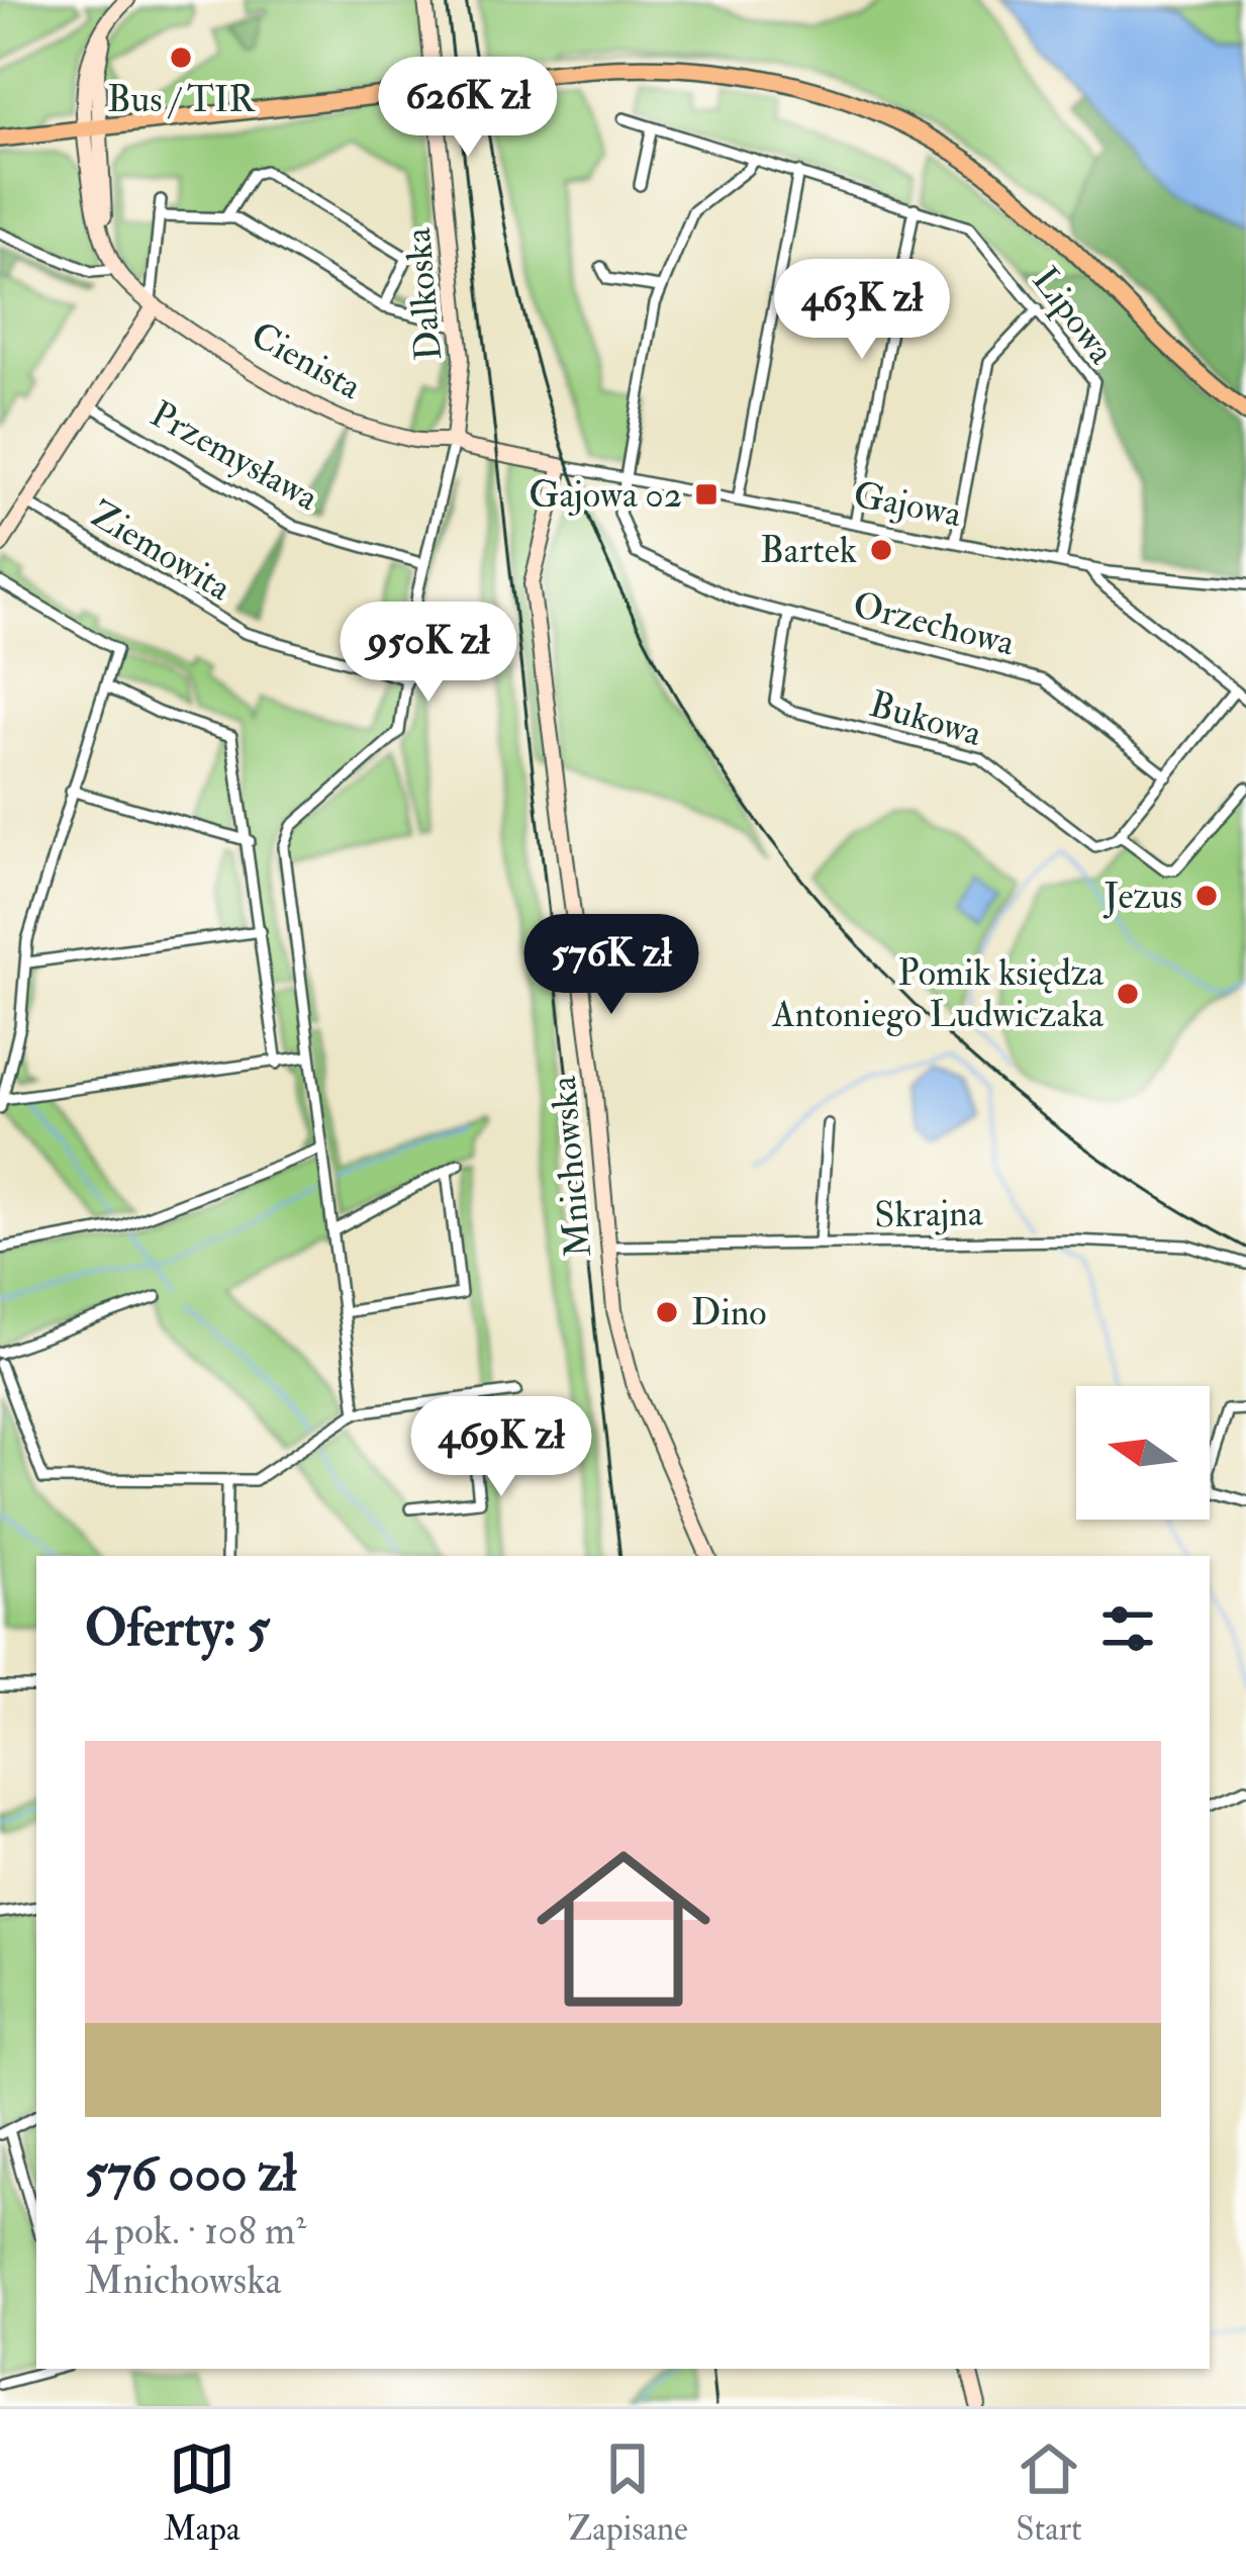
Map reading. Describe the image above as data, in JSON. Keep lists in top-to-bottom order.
{
  "streets": {
    "street": [
      "Dalkoska",
      "Lipowa",
      "Cienista",
      "Przemysława",
      "Gajowa",
      "Ziemowita",
      "Orzechowa",
      "Bukowa",
      "Mnichowska",
      "Skrajna"
    ]
  },
  "crossings": [
    ["Dalkoska", "Cienista"],
    ["Lipowa", "Gajowa"],
    ["Lipowa", "Orzechowa"],
    ["Cienista", "Gajowa"],
    ["Cienista", "Mnichowska"],
    ["Gajowa", "Orzechowa"],
    ["Gajowa", "Mnichowska"],
    ["Orzechowa", "Bukowa"],
    ["Mnichowska", "Skrajna"]
  ],
  "places": {
    "other": [
      "Bus / TIR",
      "Bartek",
      "Jezus",
      "Pomik księdza Antoniego Ludwiczaka",
      "Dino"
    ],
    "transit": ["Gajowa 02"]
  },
  "north": "left",
  "page": {
    "price": [
      "626K zł",
      "463K zł",
      "950K zł",
      "576K zł",
      "469K zł"
    ],
    "heading": "Oferty: 5",
    "list": [
      {
        "name": "576 000 zł",
        "note": "4 pok. · 108 m² · Mnichowska"
      }
    ],
    "tabs": ["Mapa", "Zapisane", "Start"]
  }
}
